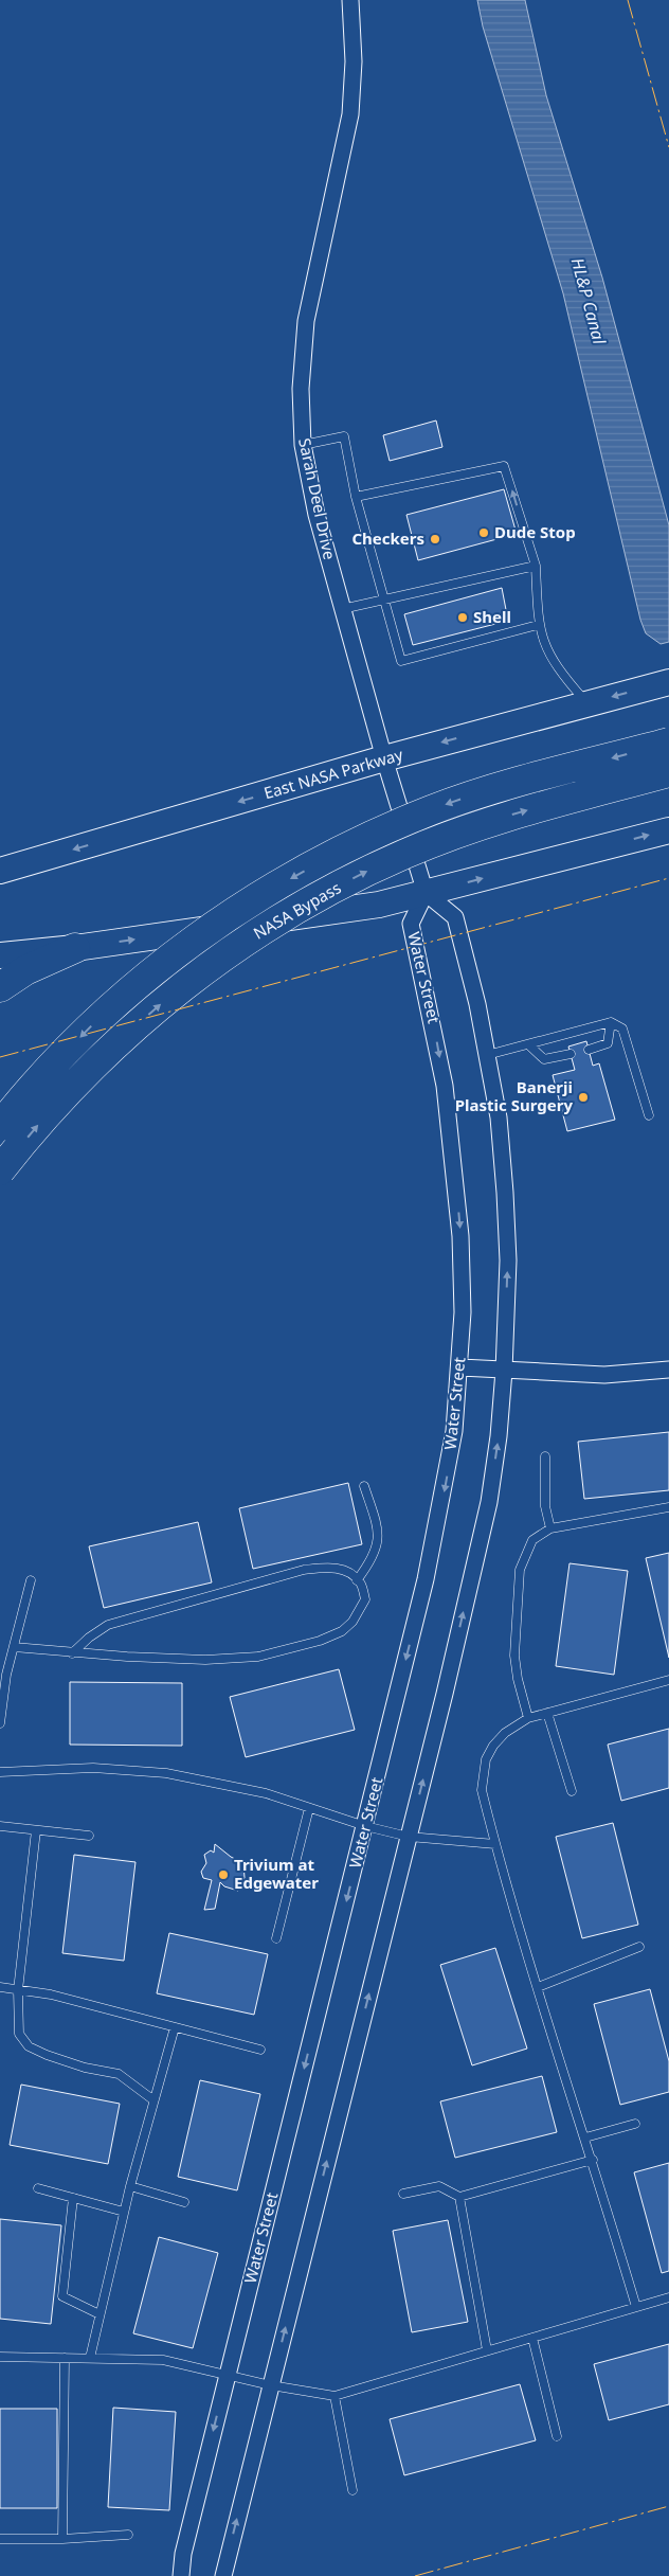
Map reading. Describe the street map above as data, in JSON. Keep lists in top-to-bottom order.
{
  "streets": {
    "highway": ["NASA Bypass"],
    "main road": ["East NASA Parkway"],
    "street": ["Sarah Deel Drive", "Water Street"]
  },
  "crossings": [
    ["Sarah Deel Drive", "East NASA Parkway"],
    ["Sarah Deel Drive", "Water Street"]
  ],
  "water": ["HL&P Canal"],
  "places": [
    "Dude Stop",
    "Checkers",
    "Shell",
    "Banerji Plastic Surgery",
    "Trivium at Edgewater"
  ]
}
